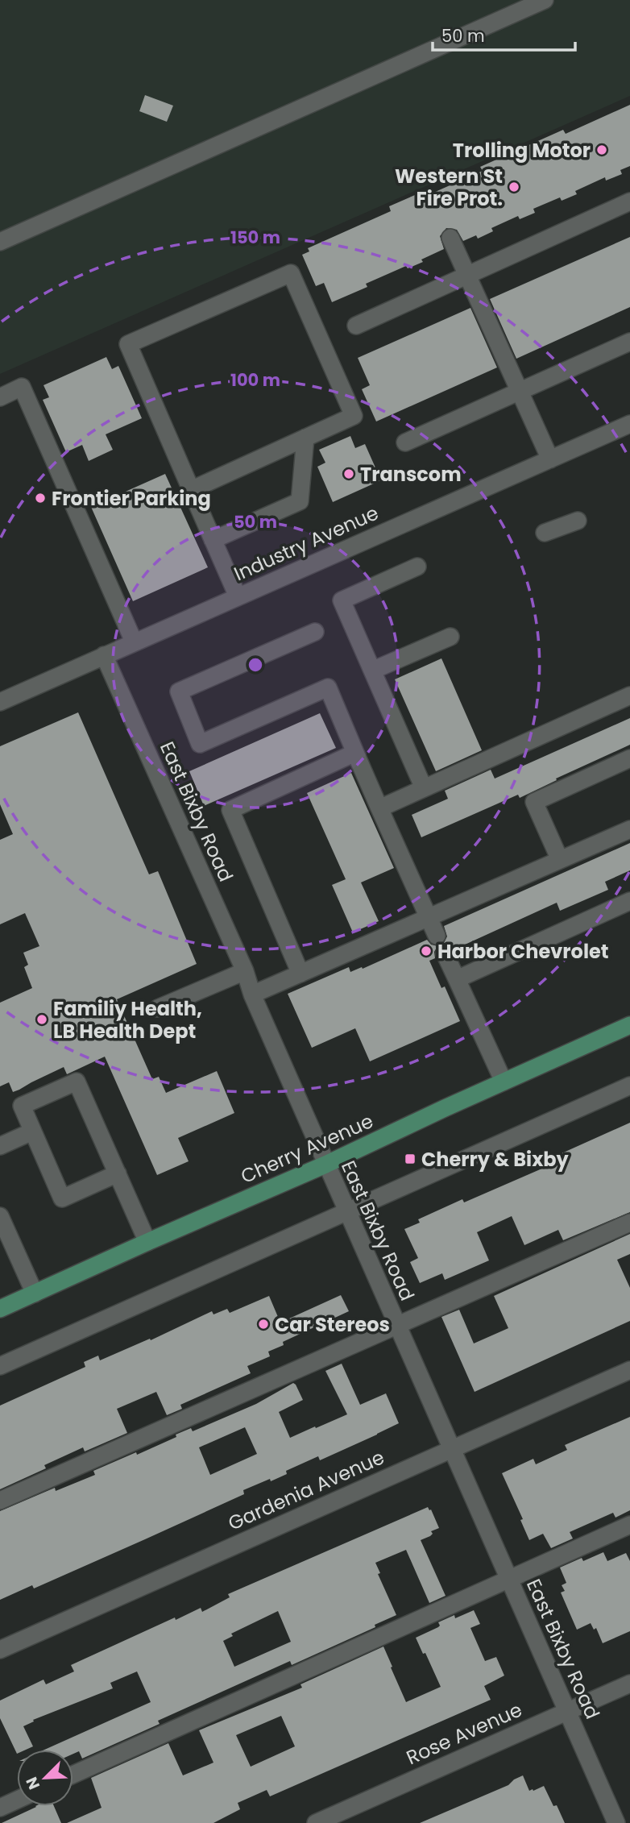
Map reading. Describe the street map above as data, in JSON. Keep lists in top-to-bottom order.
{
  "streets": {
    "main road": ["Cherry Avenue"],
    "street": [
      "Industry Avenue",
      "East Bixby Road",
      "Gardenia Avenue",
      "Rose Avenue"
    ]
  },
  "crossings": [
    ["Industry Avenue", "East Bixby Road"],
    ["East Bixby Road", "Cherry Avenue"],
    ["East Bixby Road", "Gardenia Avenue"],
    ["East Bixby Road", "Rose Avenue"]
  ],
  "places": {
    "other": [
      "Trolling Motor",
      "Western St Fire Prot.",
      "Transcom",
      "Frontier Parking",
      "Harbor Chevrolet",
      "Familiy Health, LB Health Dept",
      "Car Stereos"
    ],
    "transit": ["Cherry & Bixby"]
  },
  "scale_bar": "50 m",
  "north": "bottom left",
  "rings": ["150 m", "100 m", "50 m"]
}
